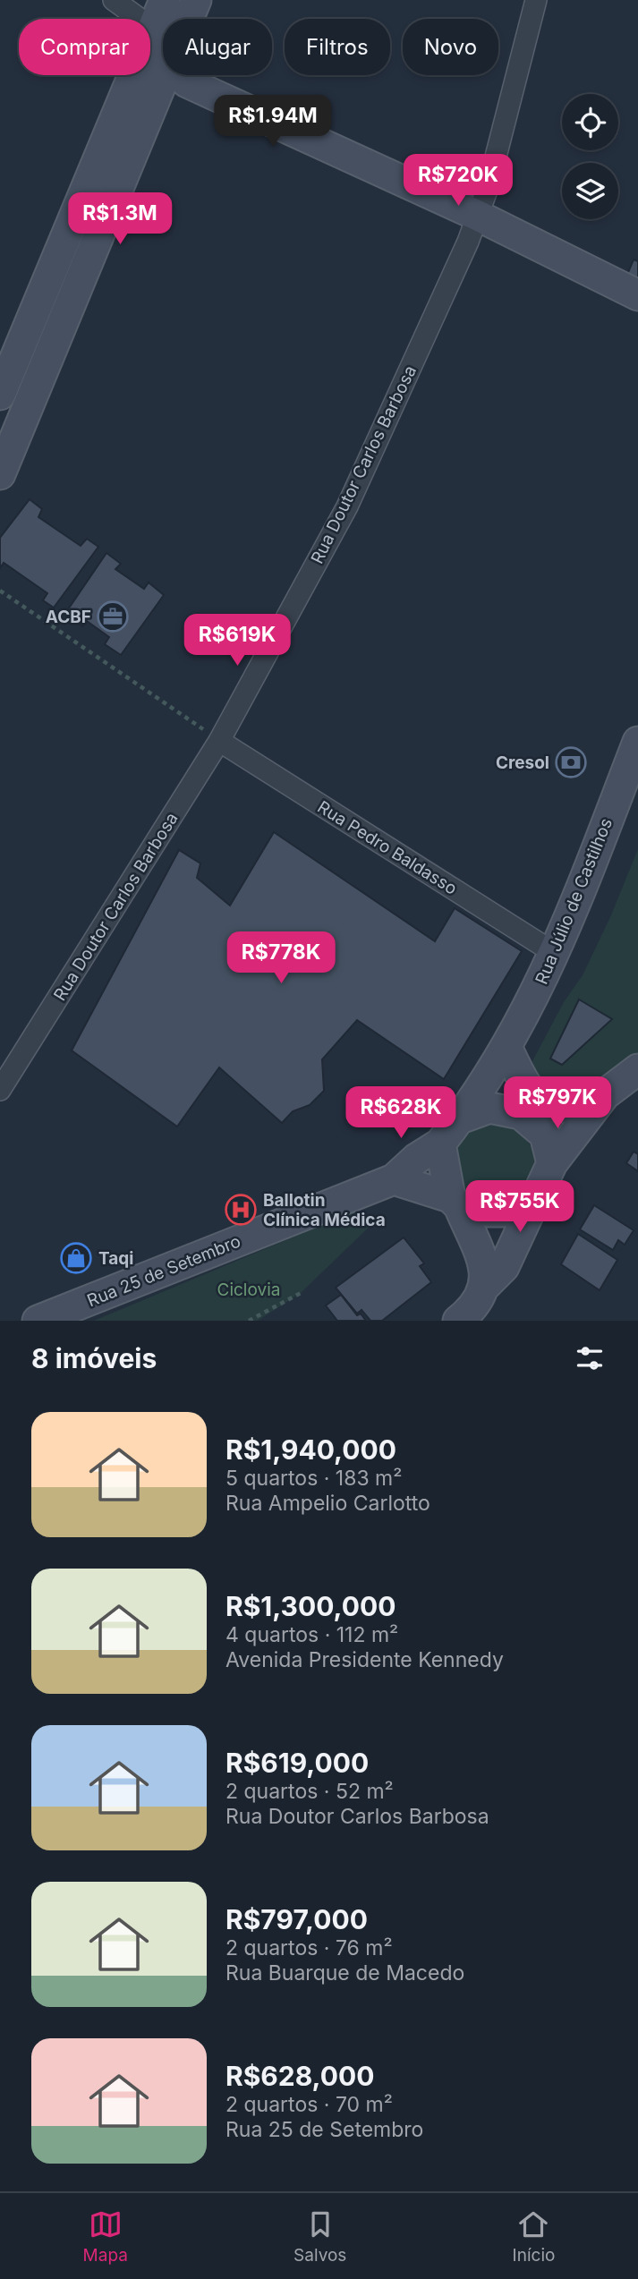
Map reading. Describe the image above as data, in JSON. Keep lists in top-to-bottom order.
{
  "streets": {
    "main road": ["Rua Júlio de Castilhos", "Rua 25 de Setembro"],
    "street": ["Rua Doutor Carlos Barbosa", "Rua Pedro Baldasso"]
  },
  "crossings": [
    ["Rua Doutor Carlos Barbosa", "Rua Pedro Baldasso"],
    ["Rua Pedro Baldasso", "Rua Júlio de Castilhos"]
  ],
  "parks": ["Ciclovia"],
  "places": {
    "office": ["ACBF"],
    "bank": ["Cresol"],
    "hospital": ["Ballotin Clínica Médica"],
    "shop": ["Taqi"]
  },
  "page": {
    "chip": [
      "Comprar",
      "Alugar",
      "Filtros",
      "Novo"
    ],
    "price": [
      "R$1.94M",
      "R$720K",
      "R$1.3M",
      "R$619K",
      "R$778K",
      "R$797K",
      "R$628K",
      "R$755K"
    ],
    "heading": "8 imóveis",
    "list": [
      {
        "name": "R$1,940,000",
        "note": "5 quartos · 183 m² · Rua Ampelio Carlotto"
      },
      {
        "name": "R$1,300,000",
        "note": "4 quartos · 112 m² · Avenida Presidente Kennedy"
      },
      {
        "name": "R$619,000",
        "note": "2 quartos · 52 m² · Rua Doutor Carlos Barbosa"
      },
      {
        "name": "R$797,000",
        "note": "2 quartos · 76 m² · Rua Buarque de Macedo"
      },
      {
        "name": "R$628,000",
        "note": "2 quartos · 70 m² · Rua 25 de Setembro"
      }
    ],
    "tabs": ["Mapa", "Salvos", "Início"]
  }
}
